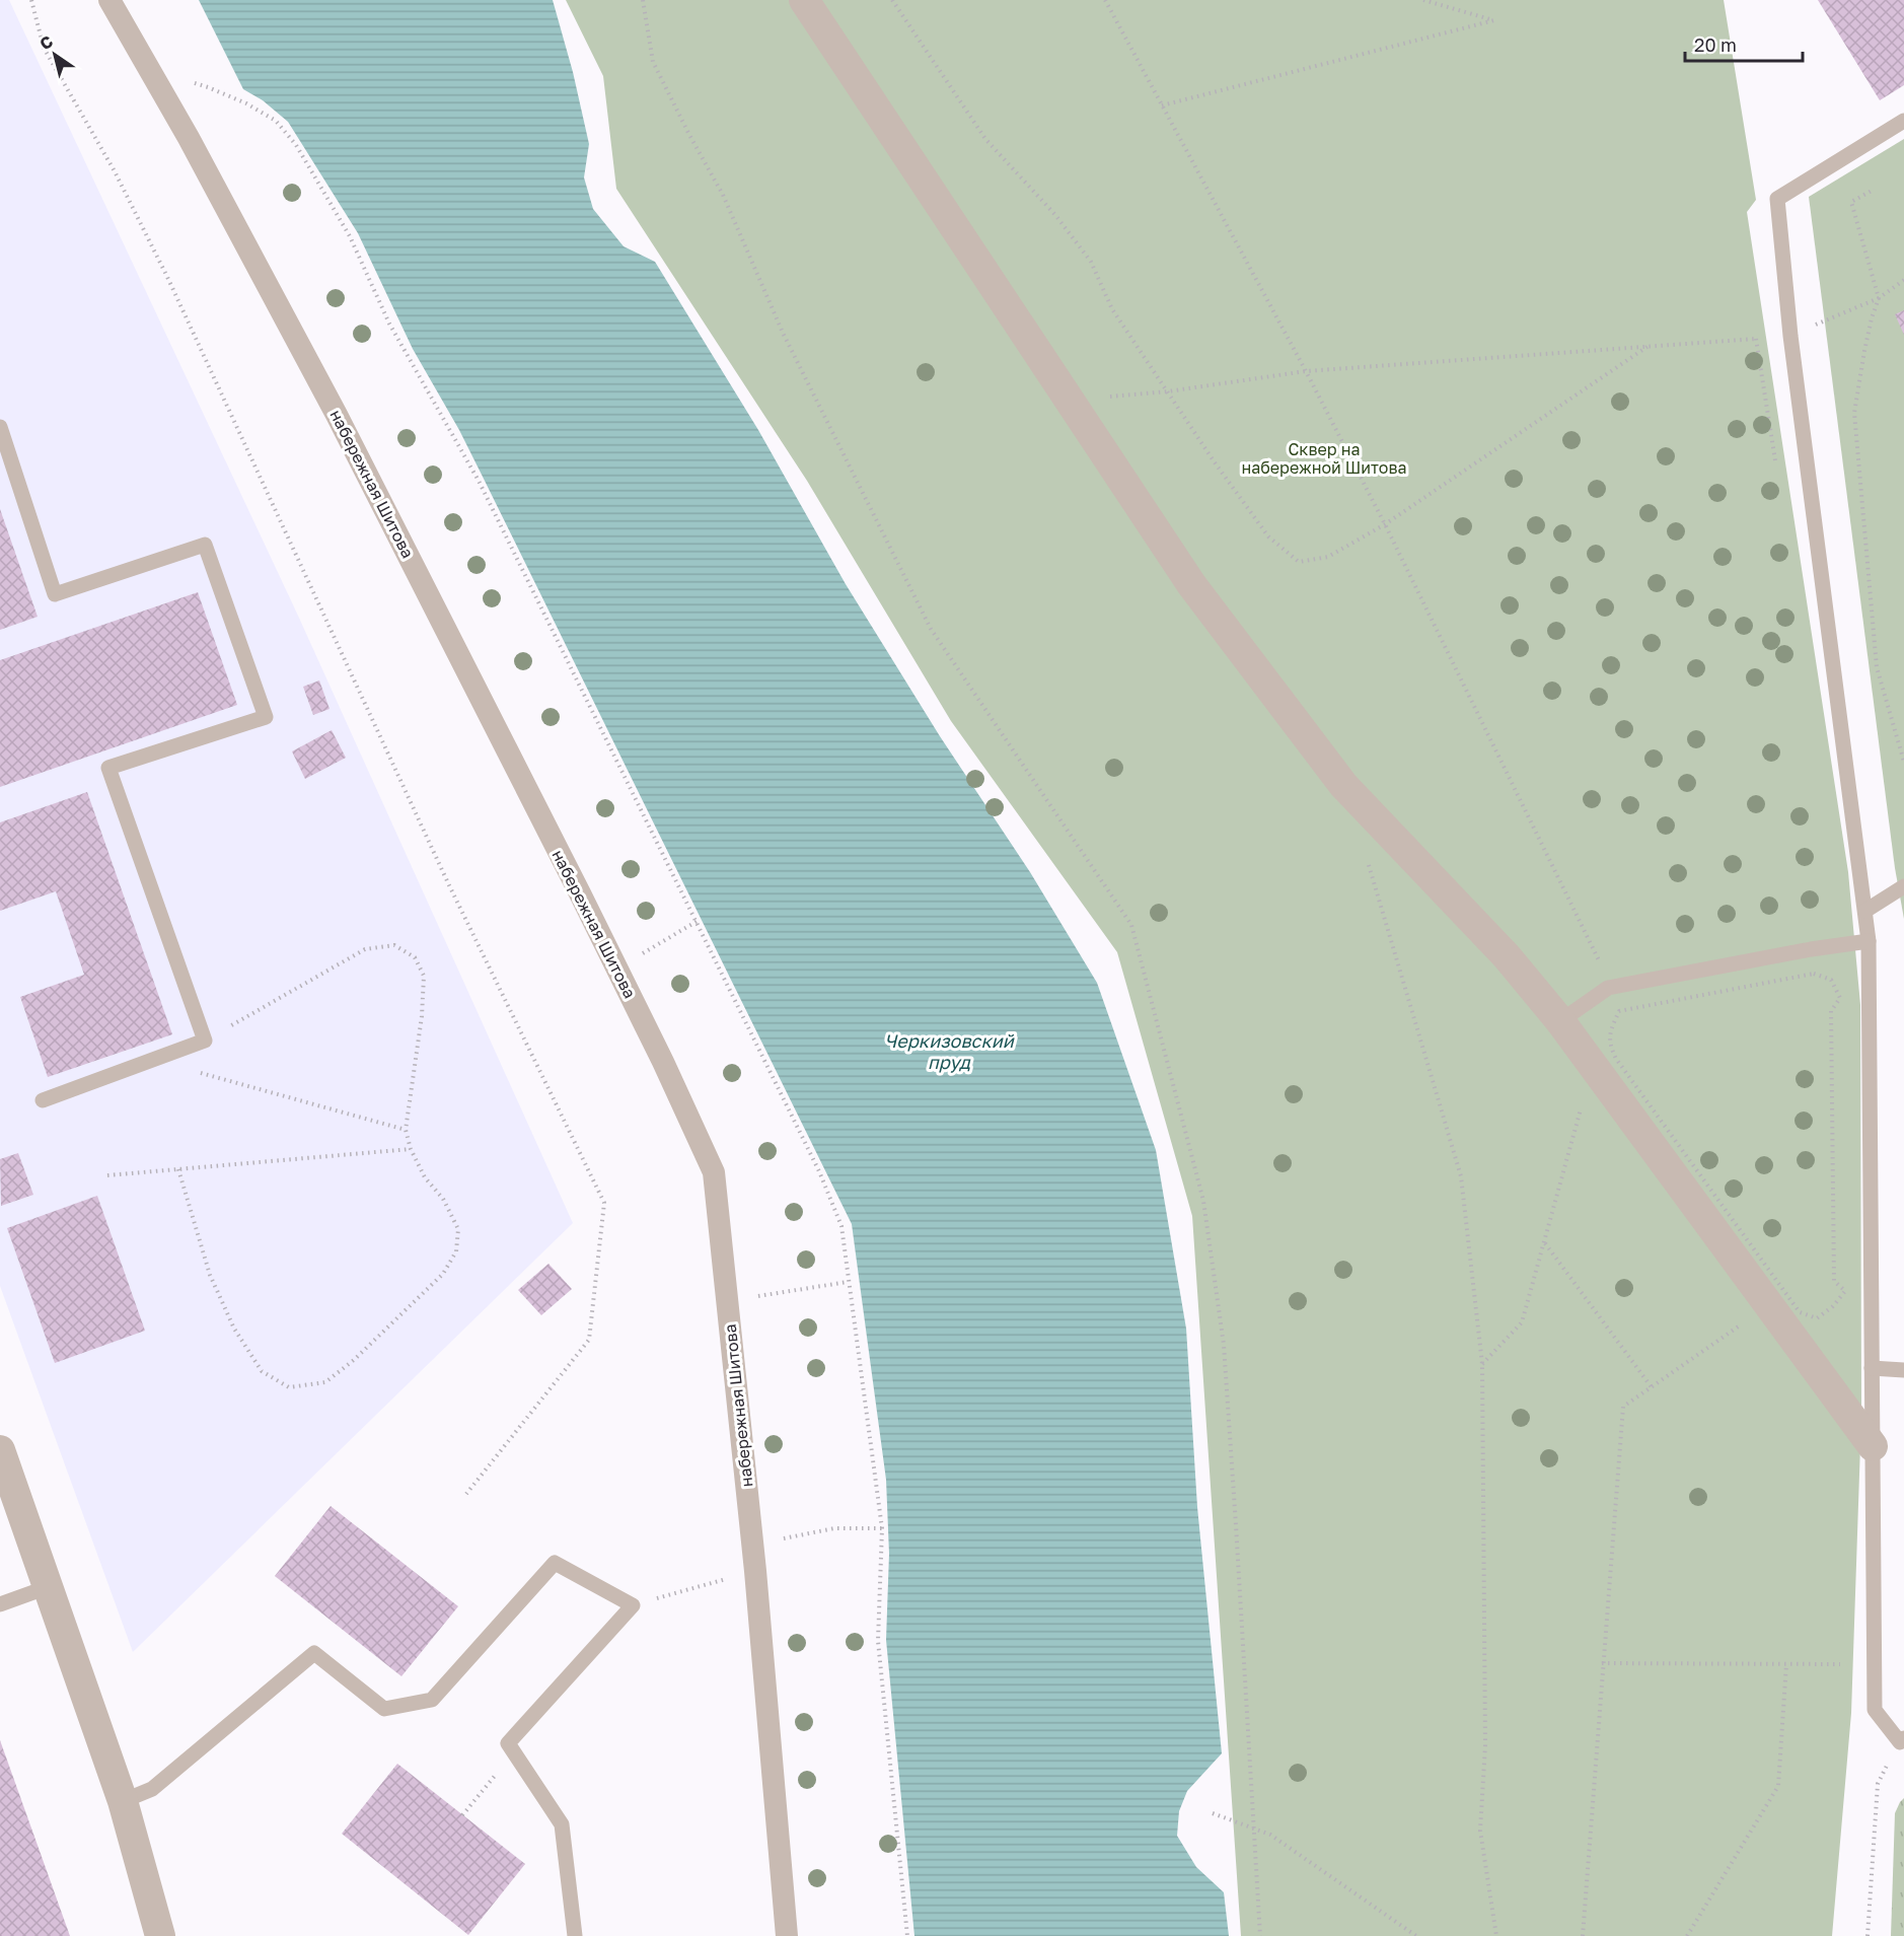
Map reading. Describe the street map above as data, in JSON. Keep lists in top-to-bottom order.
{
  "streets": {
    "street": ["набережная Шитова"]
  },
  "water": ["Черкизовский пруд"],
  "parks": ["Сквер на набережной Шитова"],
  "scale_bar": "20 m",
  "north": "top left"
}
